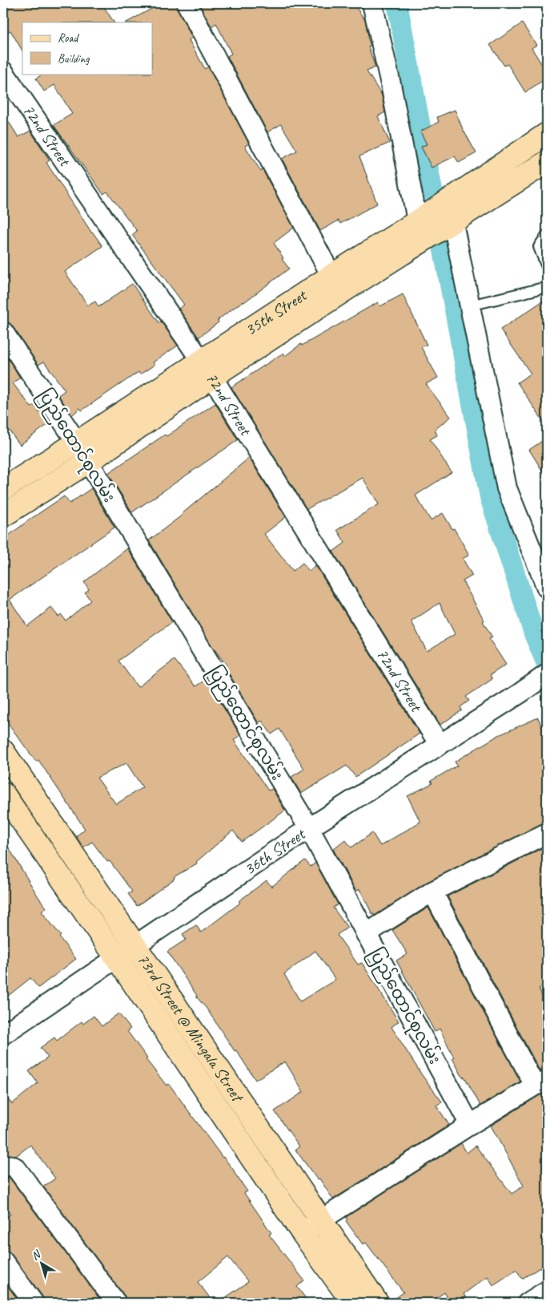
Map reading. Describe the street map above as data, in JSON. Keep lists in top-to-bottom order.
{
  "streets": {
    "main road": ["35th Street", "73rd Street @ Mingala Street"],
    "street": ["72nd Street", "ပြည်ထောင်စုလမ်း", "36th Street"]
  },
  "crossings": [
    ["72nd Street", "35th Street"],
    ["72nd Street", "36th Street"],
    ["35th Street", "ပြည်ထောင်စုလမ်း"],
    ["ပြည်ထောင်စုလမ်း", "36th Street"],
    ["36th Street", "73rd Street @ Mingala Street"]
  ],
  "legend": ["Road", "Building"],
  "north": "top left"
}
